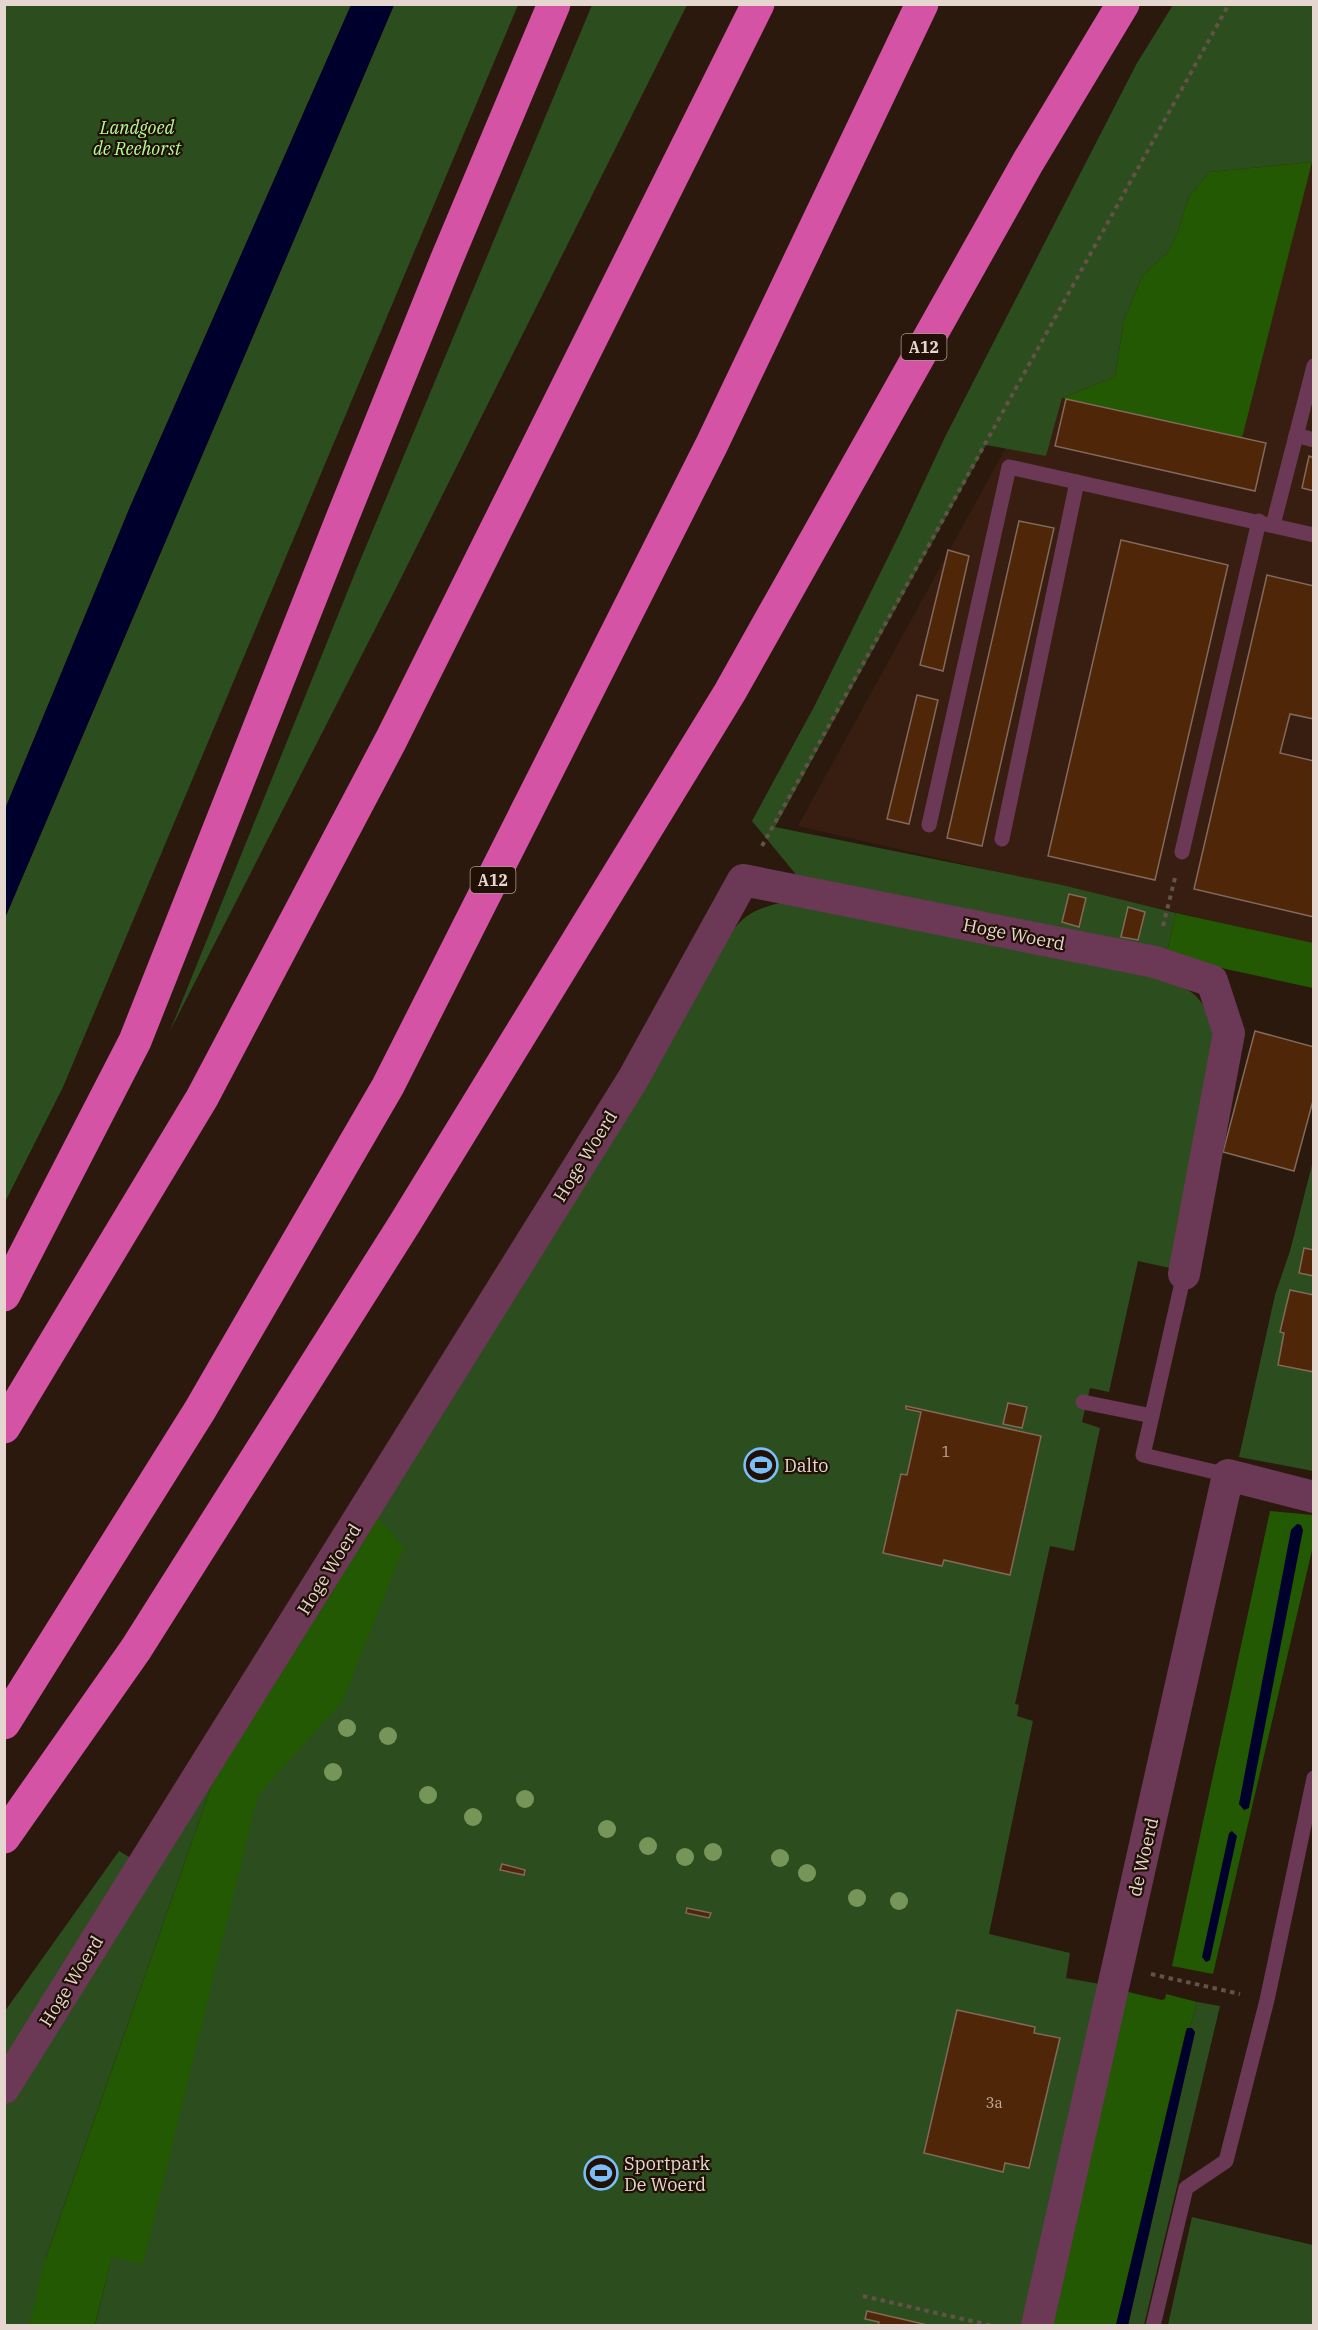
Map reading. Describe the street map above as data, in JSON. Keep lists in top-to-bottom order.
{
  "streets": {
    "highway": ["A12"],
    "street": ["Hoge Woerd", "de Woerd"]
  },
  "parks": ["Landgoed de Reehorst"],
  "places": {
    "sports": ["Dalto", "Sportpark De Woerd"]
  },
  "house_numbers": ["1", "3a"]
}
